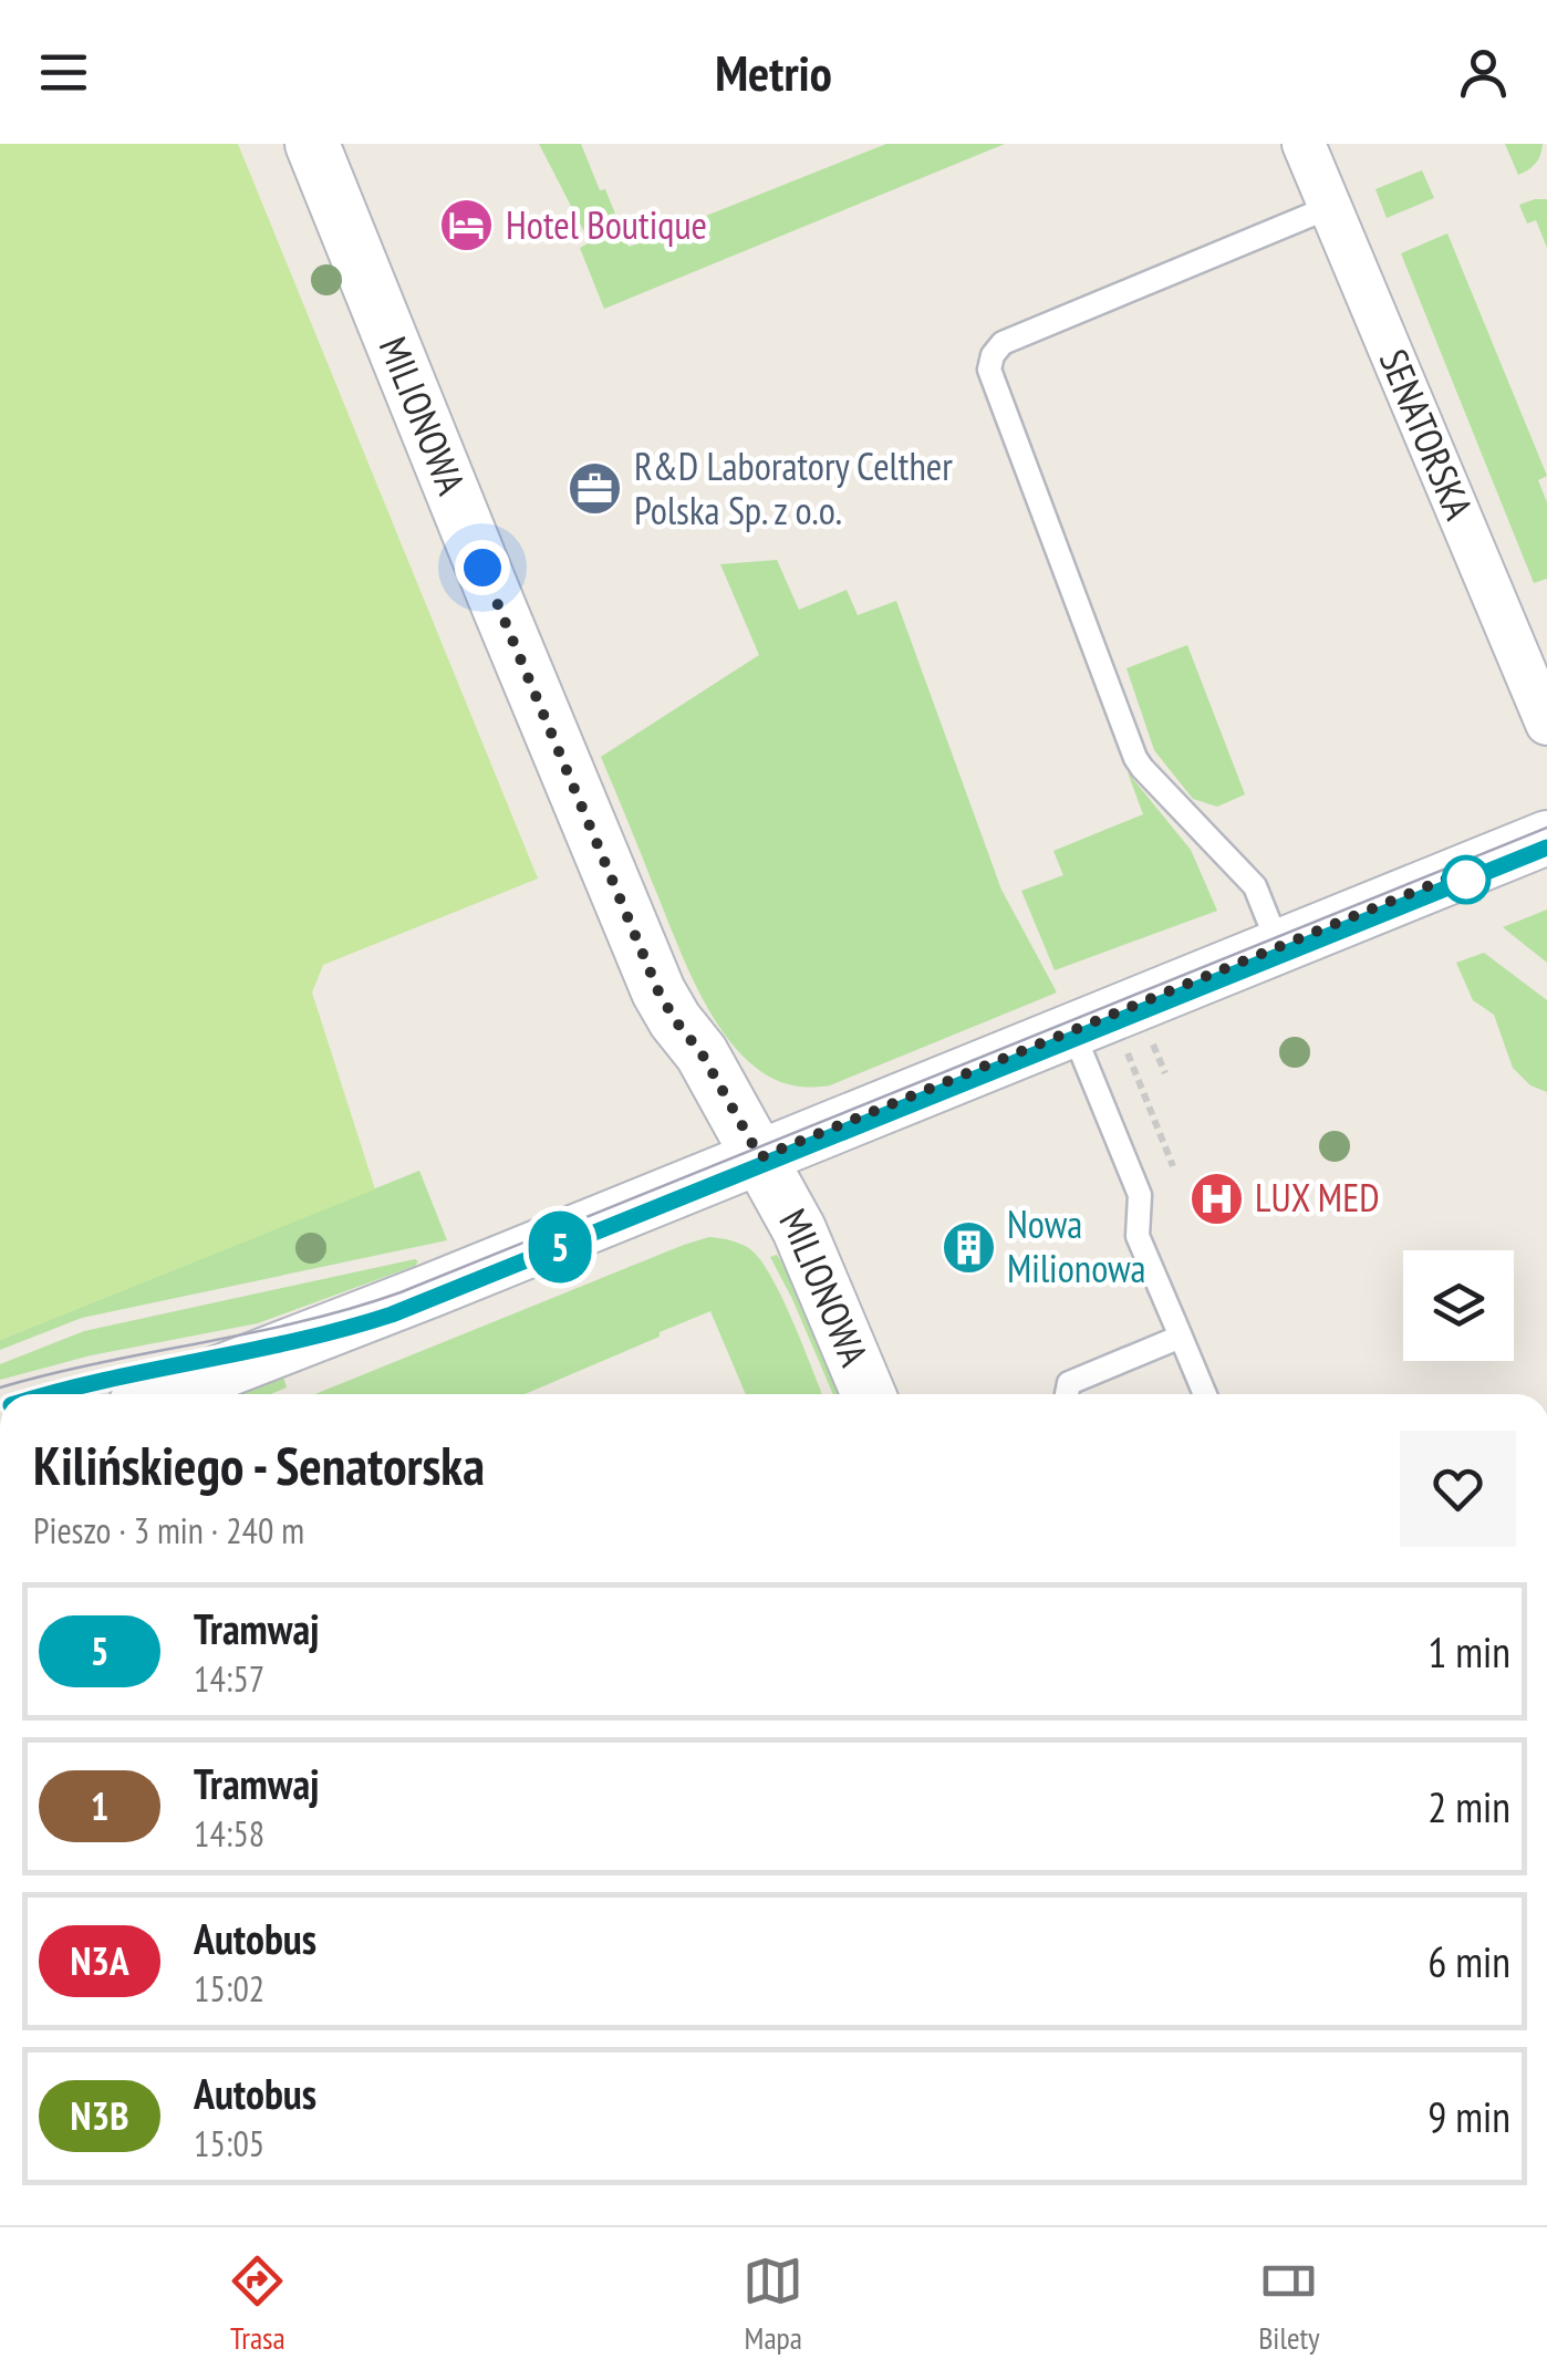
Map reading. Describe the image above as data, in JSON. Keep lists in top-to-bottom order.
{
  "streets": {
    "street": ["MILIONOWA", "SENATORSKA"]
  },
  "places": {
    "hotel": ["Hotel Boutique"],
    "office": ["R&D Laboratory Celther Polska Sp. z o.o."],
    "hospital": ["LUX MED"],
    "building": ["Nowa Milionowa"]
  },
  "lines": ["tram line 5"],
  "page": {
    "header": "Metrio",
    "on_map": "5",
    "heading": ["Kilińskiego - Senatorska", "Pieszo · 3 min · 240 m"],
    "list": [
      {
        "mark": "5",
        "name": "Tramwaj",
        "note": "14:57",
        "value": "1 min"
      },
      {
        "mark": "1",
        "name": "Tramwaj",
        "note": "14:58",
        "value": "2 min"
      },
      {
        "mark": "N3A",
        "name": "Autobus",
        "note": "15:02",
        "value": "6 min"
      },
      {
        "mark": "N3B",
        "name": "Autobus",
        "note": "15:05",
        "value": "9 min"
      }
    ],
    "tabs": ["Trasa", "Mapa", "Bilety"]
  }
}
